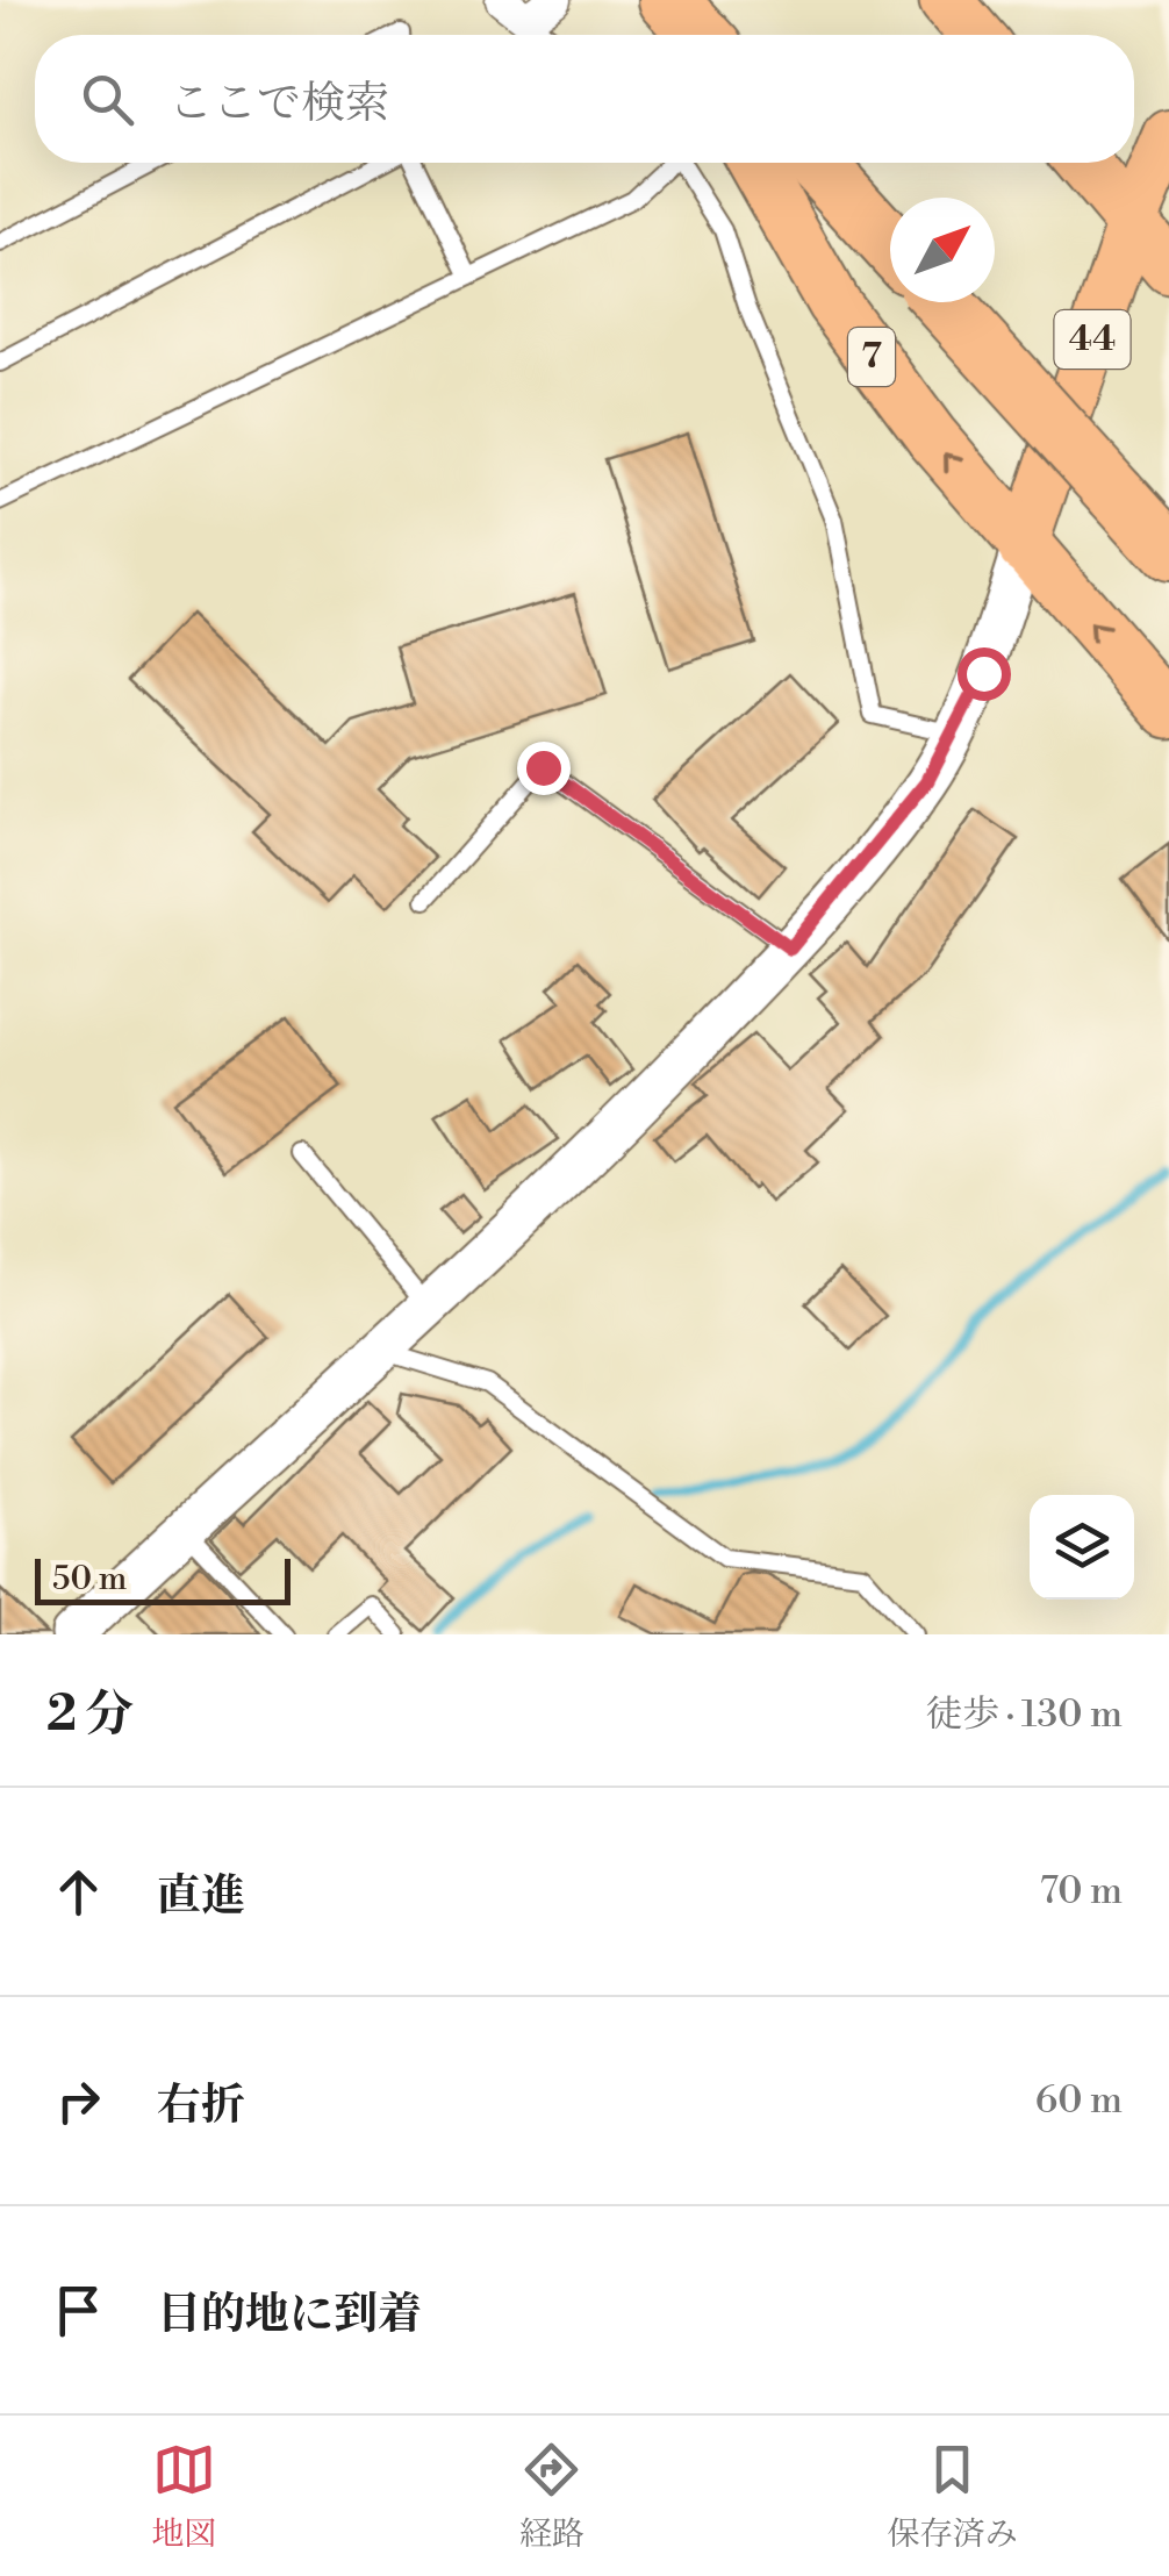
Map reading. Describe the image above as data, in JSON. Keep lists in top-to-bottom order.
{
  "streets": {
    "highway": ["7"],
    "main road": ["44"]
  },
  "crossings": [
    ["44", "7"]
  ],
  "scale_bar": "50 m",
  "north": "top right",
  "page": {
    "search": "ここで検索",
    "scale": "50 m",
    "heading": ["2 分", "徒歩 · 130 m"],
    "list": [
      ["直進", "70 m"],
      ["右折", "60 m"],
      "目的地に到着"
    ],
    "nav": ["地図", "経路", "保存済み"]
  }
}
